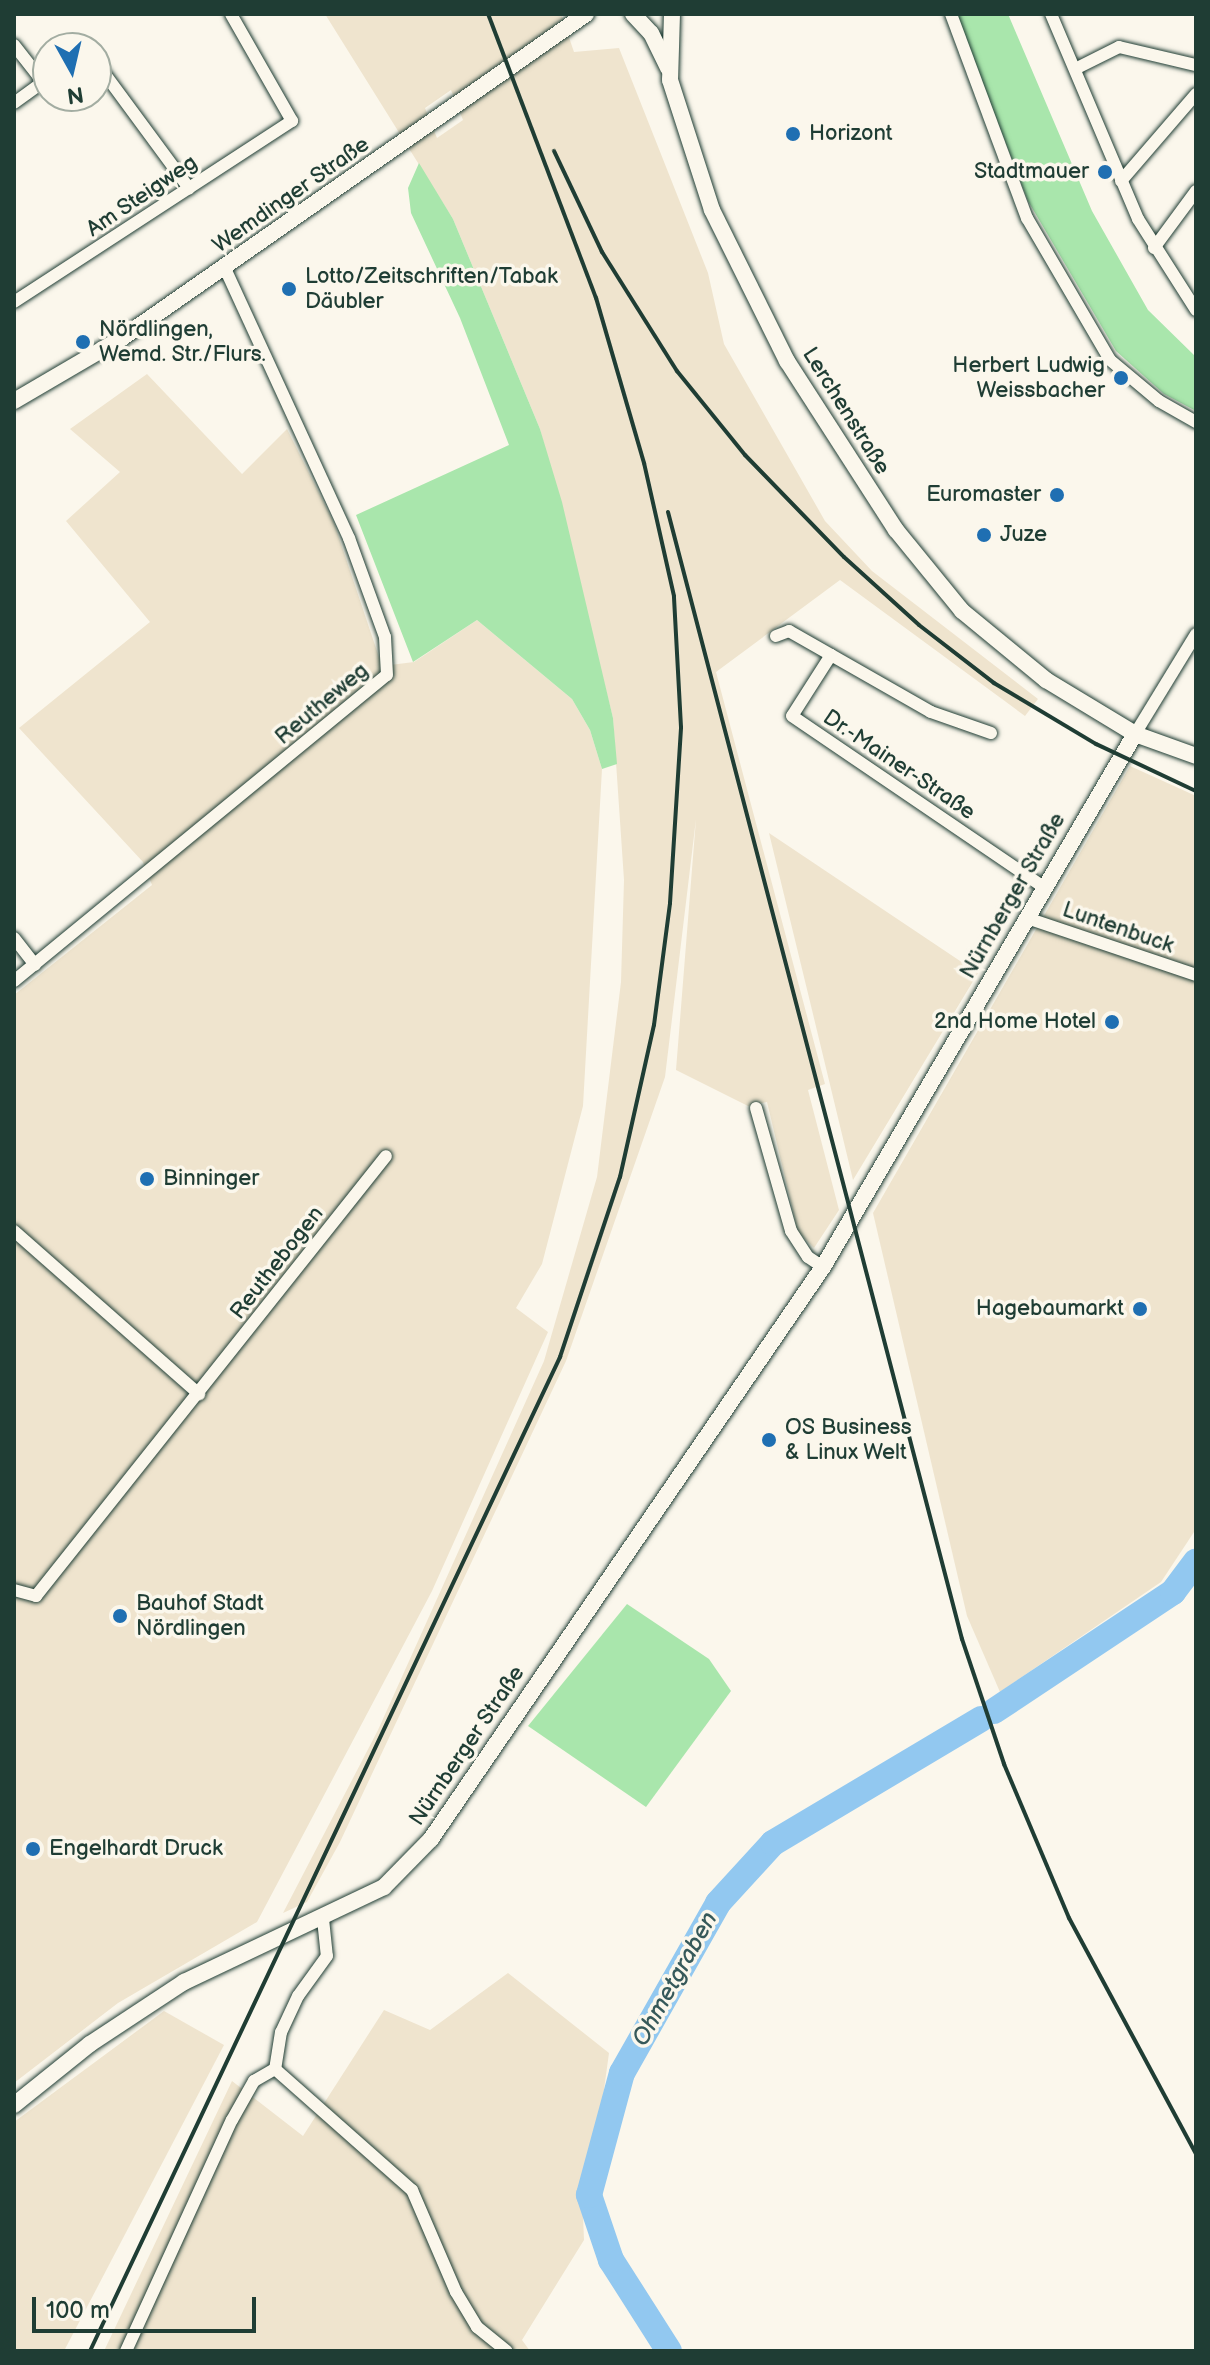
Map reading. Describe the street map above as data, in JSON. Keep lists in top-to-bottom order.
{
  "streets": {
    "main road": ["Wemdinger Straße", "Lerchenstraße", "Nürnberger Straße"],
    "street": [
      "Am Steigweg",
      "Reutheweg",
      "Dr.-Mainer-Straße",
      "Luntenbuck",
      "Reuthebogen"
    ]
  },
  "crossings": [
    ["Wemdinger Straße", "Reutheweg"],
    ["Lerchenstraße", "Nürnberger Straße"],
    ["Dr.-Mainer-Straße", "Nürnberger Straße"],
    ["Nürnberger Straße", "Luntenbuck"]
  ],
  "water": ["Ohmetgraben"],
  "places": [
    "Horizont",
    "Stadtmauer",
    "Lotto/Zeitschriften/Tabak Däubler",
    "Nördlingen, Wemd. Str./Flurs.",
    "Herbert Ludwig Weissbacher",
    "Euromaster",
    "Juze",
    "2nd Home Hotel",
    "Binninger",
    "Hagebaumarkt",
    "OS Business & Linux Welt",
    "Bauhof Stadt Nördlingen",
    "Engelhardt Druck"
  ],
  "scale_bar": "100 m",
  "north": "bottom"
}
